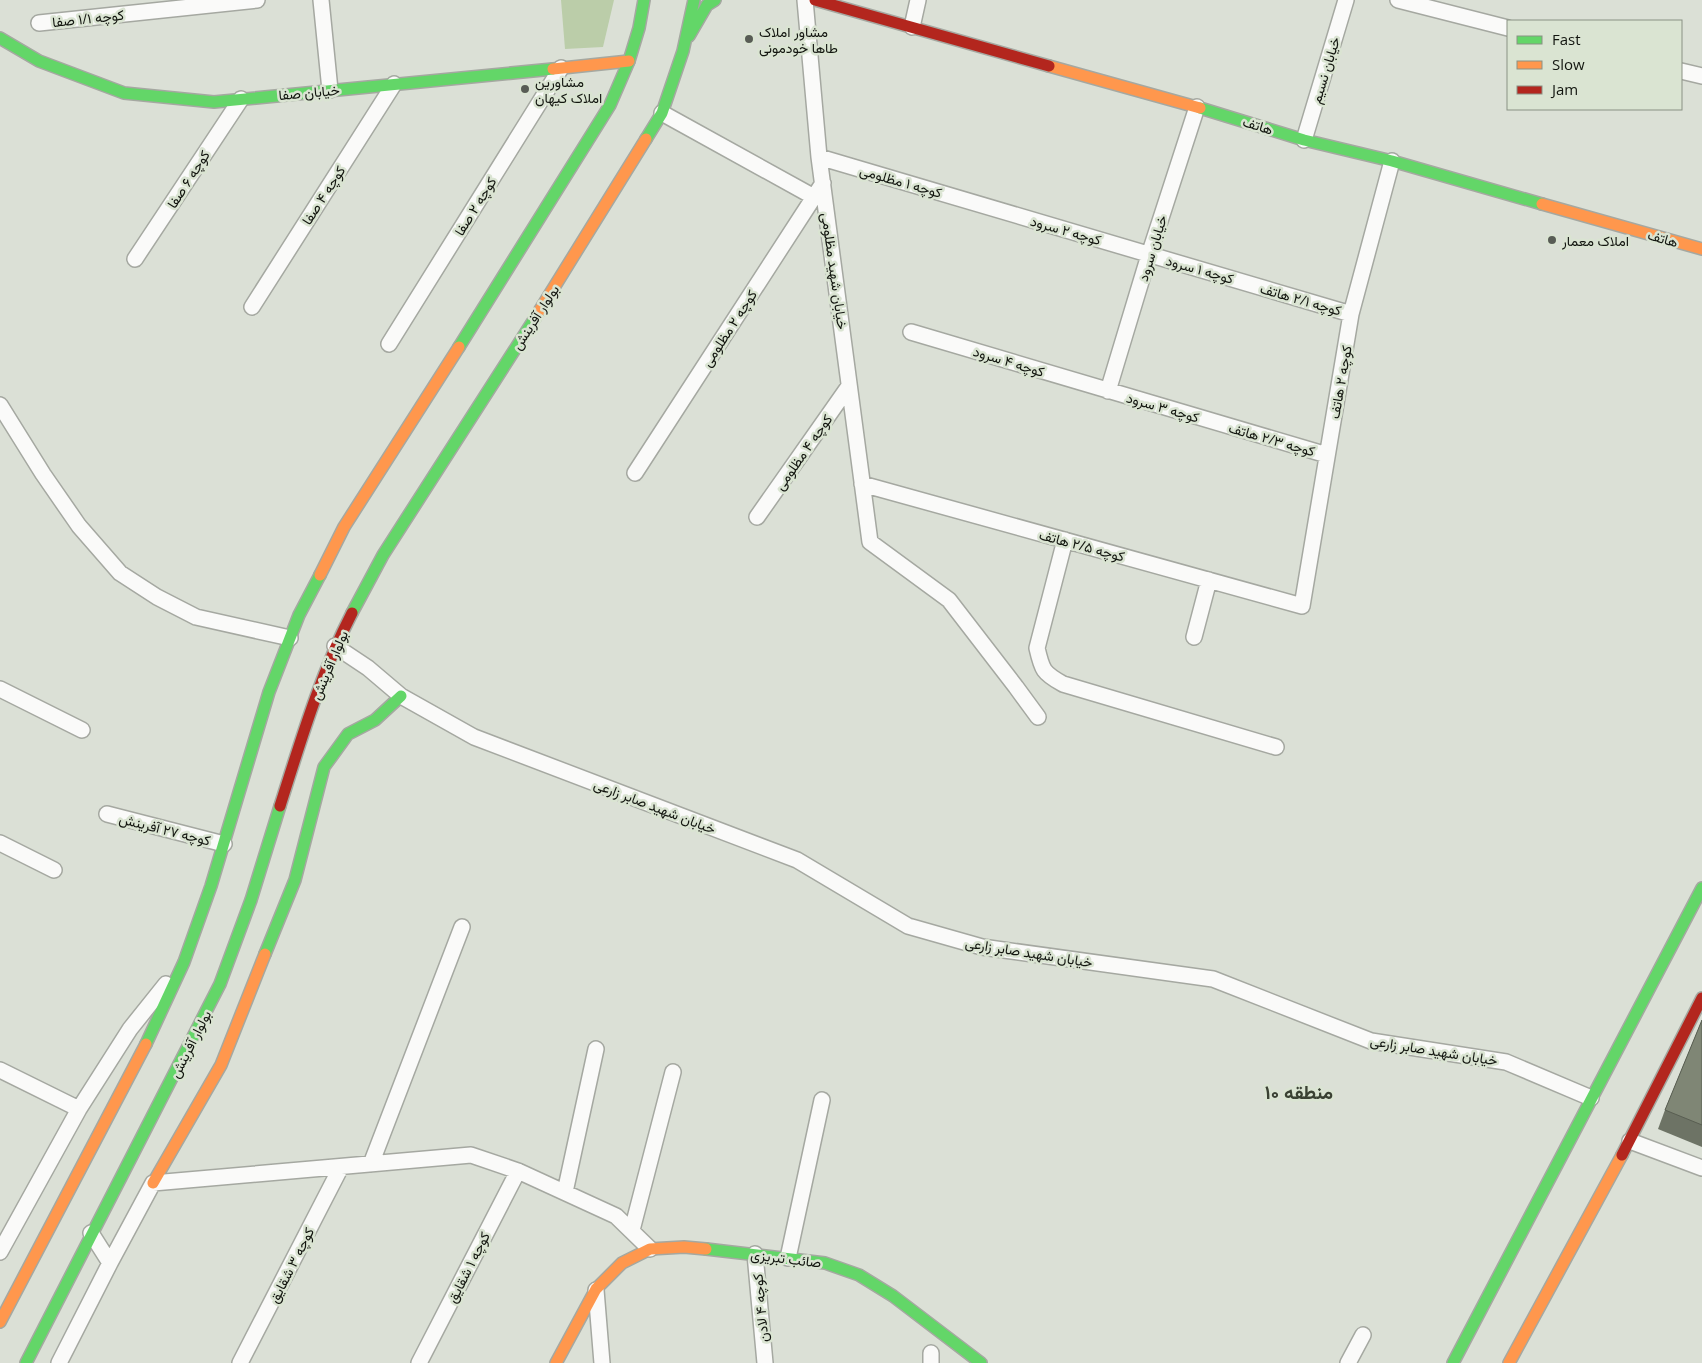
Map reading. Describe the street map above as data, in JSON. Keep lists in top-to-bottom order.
{
  "streets": {
    "street": [
      "کوچه ۱/۱ صفا",
      "خیابان نسیم",
      "خیابان صفا",
      "هاتف",
      "کوچه ۶ صفا",
      "کوچه ۱ مظلومی",
      "کوچه ۴ صفا",
      "کوچه ۲ صفا",
      "کوچه ۲ سرود",
      "خیابان سرود",
      "کوچه ۱ سرود",
      "خیابان شهید مظلومی",
      "کوچه ۲/۱ هاتف",
      "بولوار آفرینش",
      "کوچه ۲ مظلومی",
      "کوچه ۴ سرود",
      "کوچه ۲ هاتف",
      "کوچه ۳ سرود",
      "کوچه ۲/۳ هاتف",
      "کوچه ۴ مظلومی",
      "کوچه ۲/۵ هاتف",
      "خیابان شهید صابر زارعی",
      "کوچه ۲۷ آفرینش",
      "صائب تبریزی",
      "کوچه ۳ شقایق",
      "کوچه ۱ شقایق",
      "کوچه ۴ لادن"
    ]
  },
  "crossings": [
    ["خیابان نسیم", "هاتف"],
    ["خیابان صفا", "کوچه ۶ صفا"],
    ["خیابان صفا", "کوچه ۴ صفا"],
    ["خیابان صفا", "کوچه ۲ صفا"],
    ["هاتف", "خیابان سرود"],
    ["هاتف", "کوچه ۲ هاتف"],
    ["کوچه ۱ مظلومی", "کوچه ۲ سرود"],
    ["کوچه ۱ مظلومی", "خیابان شهید مظلومی"],
    ["کوچه ۲ سرود", "خیابان سرود"],
    ["کوچه ۲ سرود", "کوچه ۱ سرود"],
    ["خیابان سرود", "کوچه ۱ سرود"],
    ["خیابان سرود", "کوچه ۴ سرود"],
    ["خیابان سرود", "کوچه ۳ سرود"],
    ["کوچه ۱ سرود", "کوچه ۲/۱ هاتف"],
    ["خیابان شهید مظلومی", "کوچه ۲ مظلومی"],
    ["خیابان شهید مظلومی", "کوچه ۴ مظلومی"],
    ["خیابان شهید مظلومی", "کوچه ۲/۵ هاتف"],
    ["کوچه ۲/۱ هاتف", "کوچه ۲ هاتف"],
    ["بولوار آفرینش", "خیابان شهید صابر زارعی"],
    ["کوچه ۴ سرود", "کوچه ۳ سرود"],
    ["کوچه ۲ هاتف", "کوچه ۲/۳ هاتف"],
    ["کوچه ۲ هاتف", "کوچه ۲/۵ هاتف"],
    ["کوچه ۳ سرود", "کوچه ۲/۳ هاتف"],
    ["صائب تبریزی", "کوچه ۴ لادن"]
  ],
  "districts": ["منطقه ۱۰"],
  "places": ["مشاور املاک طاها خودمونی", "مشاورین املاک کیهان", "املاک معمار"],
  "legend": ["Fast", "Slow", "Jam"]
}
